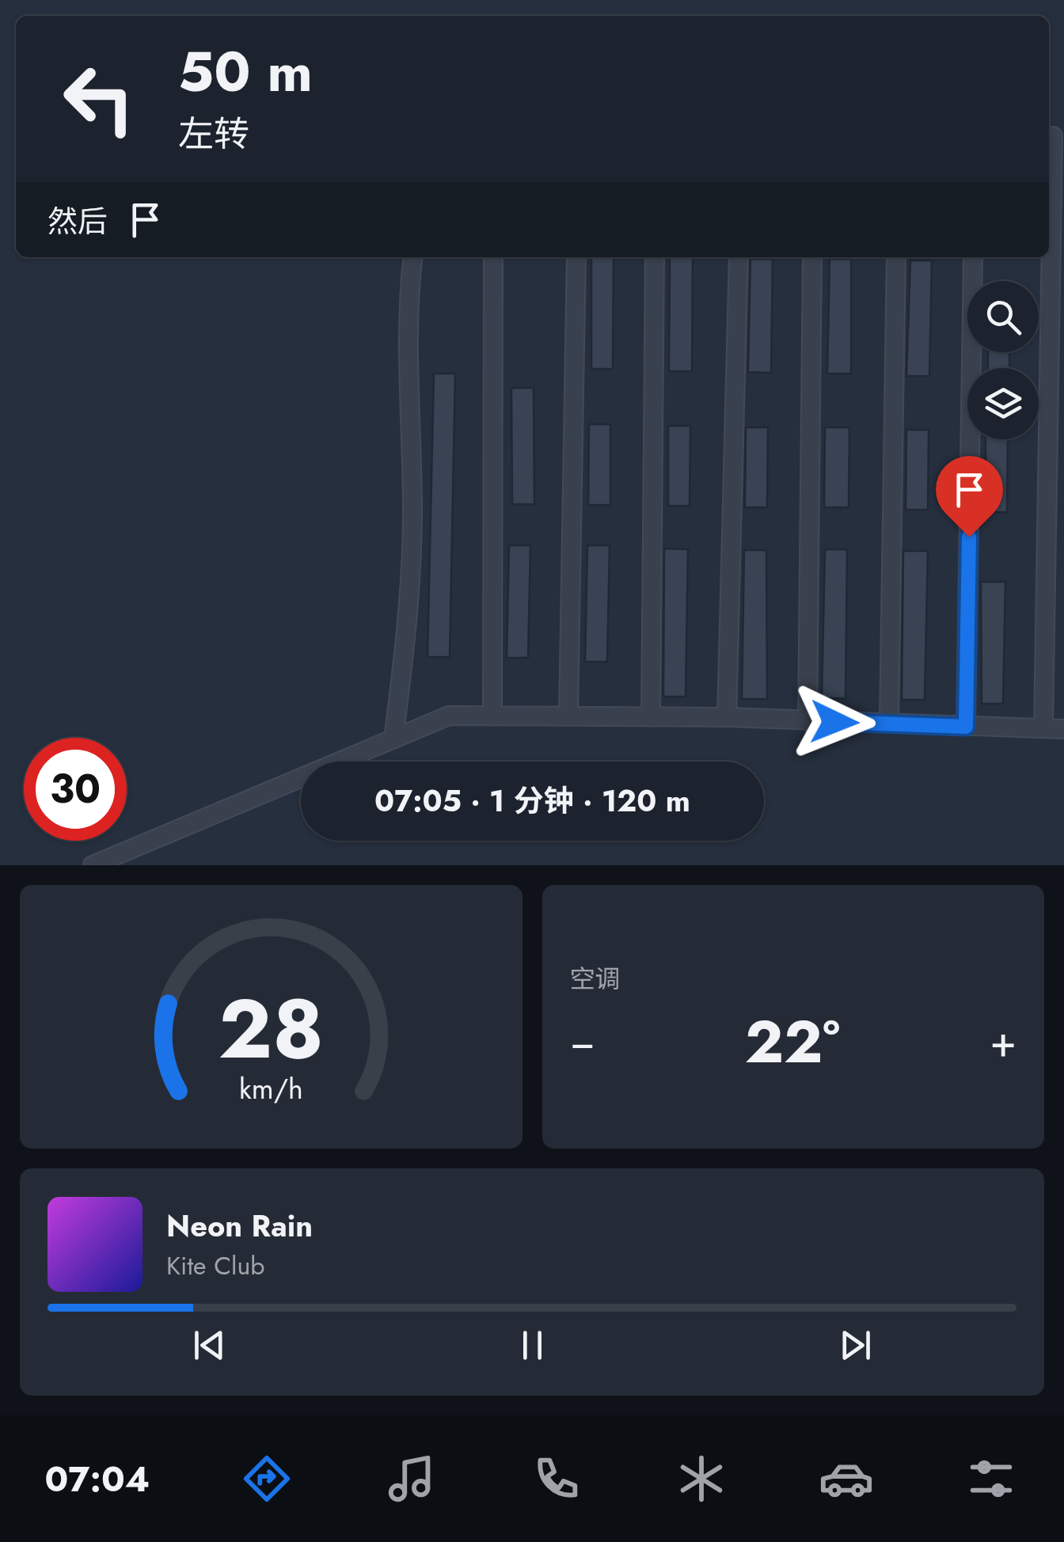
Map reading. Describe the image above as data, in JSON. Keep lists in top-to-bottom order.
{
  "page": {
    "turn": ["50 m", "左转"],
    "then": "然后",
    "limit": "30",
    "trip": "07:05 · 1 分钟 · 120 m",
    "tile": "空调",
    "heat": ["−", "22°", "+"],
    "song": ["Neon Rain", "Kite Club"],
    "tabs": "07:04",
    "gauge": ["28", "km/h"]
  }
}
